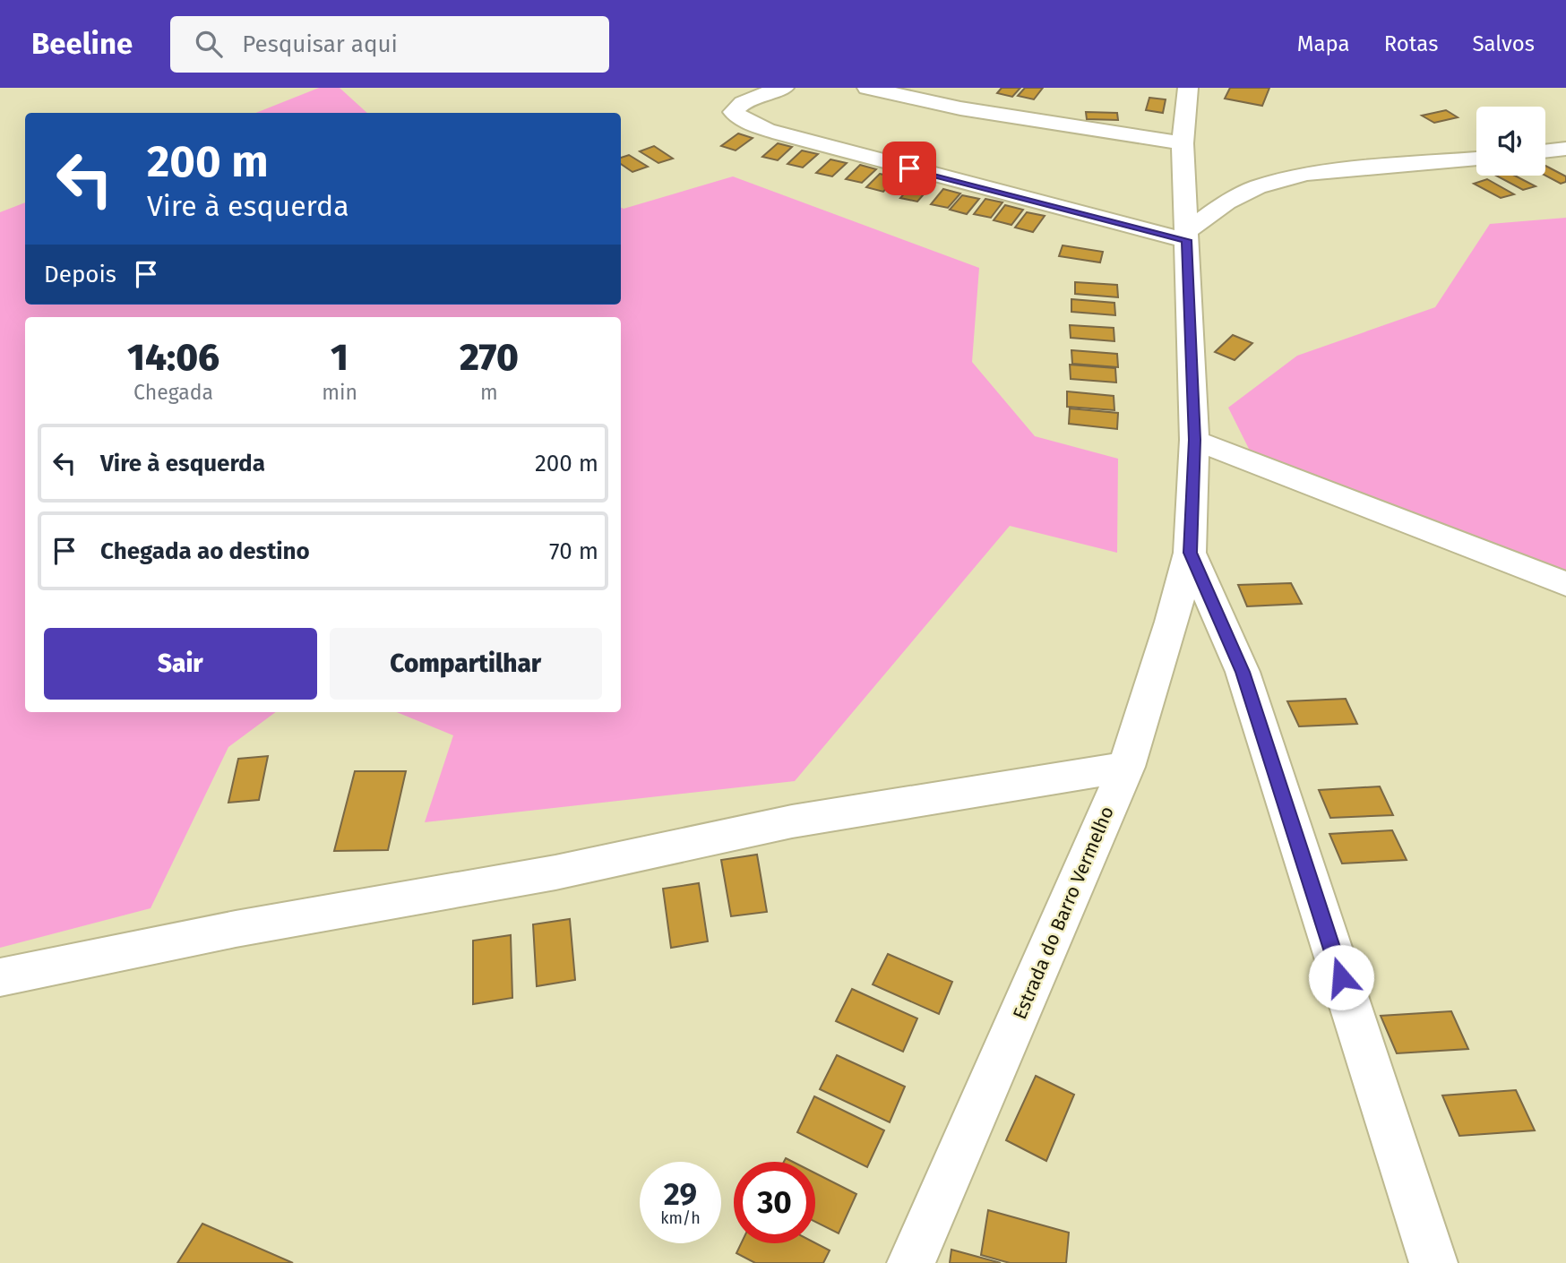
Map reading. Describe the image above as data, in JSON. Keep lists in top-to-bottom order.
{
  "streets": {
    "street": ["Estrada do Barro Vermelho"]
  },
  "page": {
    "header": "Beeline",
    "search": "Pesquisar aqui",
    "nav": ["Mapa", "Rotas", "Salvos"],
    "turn": ["200 m", "Vire à esquerda"],
    "then": "Depois",
    "eta": [
      "14:06",
      "Chegada",
      "1",
      "min",
      "270",
      "m"
    ],
    "list": [
      {
        "name": "Vire à esquerda",
        "value": "200 m"
      },
      {
        "name": "Chegada ao destino",
        "value": "70 m"
      }
    ],
    "buttons": ["Sair", "Compartilhar"],
    "speed": "29 km/h",
    "limit": "30"
  }
}
